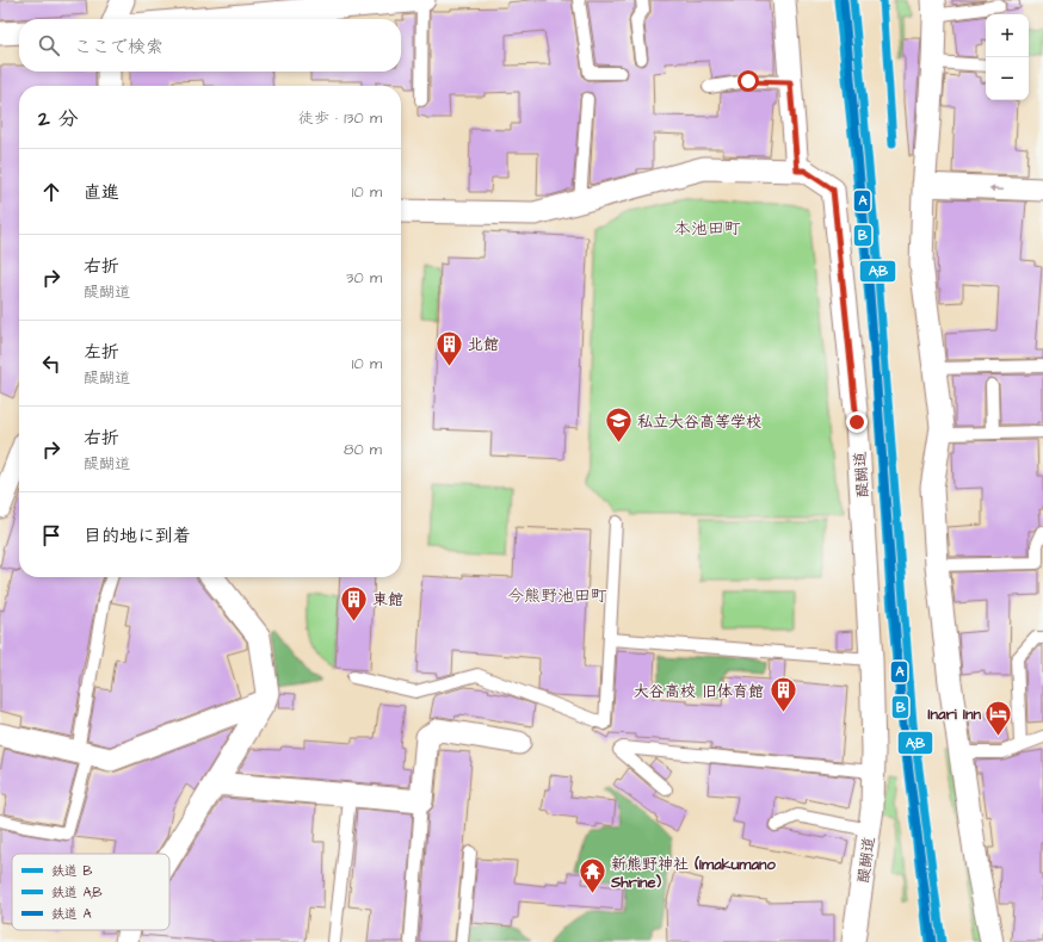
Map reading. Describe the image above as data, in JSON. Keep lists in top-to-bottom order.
{
  "streets": {
    "street": ["醍醐道"]
  },
  "districts": ["本池田町", "今熊野池田町"],
  "places": {
    "building": ["北館", "東館", "大谷高校 旧体育館"],
    "school or university": ["私立大谷高等学校"],
    "hotel": ["Inari Inn"],
    "temple": ["新熊野神社 (Imakumano Shrine)"]
  },
  "lines": ["rail line B", "rail line A;B", "rail line A"],
  "legend": ["鉄道 B", "鉄道 A;B", "鉄道 A"],
  "page": {
    "map_buttons": ["+", "−"],
    "search": "ここで検索",
    "heading": ["2 分", "徒歩 · 130 m"],
    "list": [
      ["直進", "10 m"],
      ["右折", "醍醐道", "30 m"],
      ["左折", "醍醐道", "10 m"],
      ["右折", "醍醐道", "80 m"],
      "目的地に到着"
    ]
  }
}
